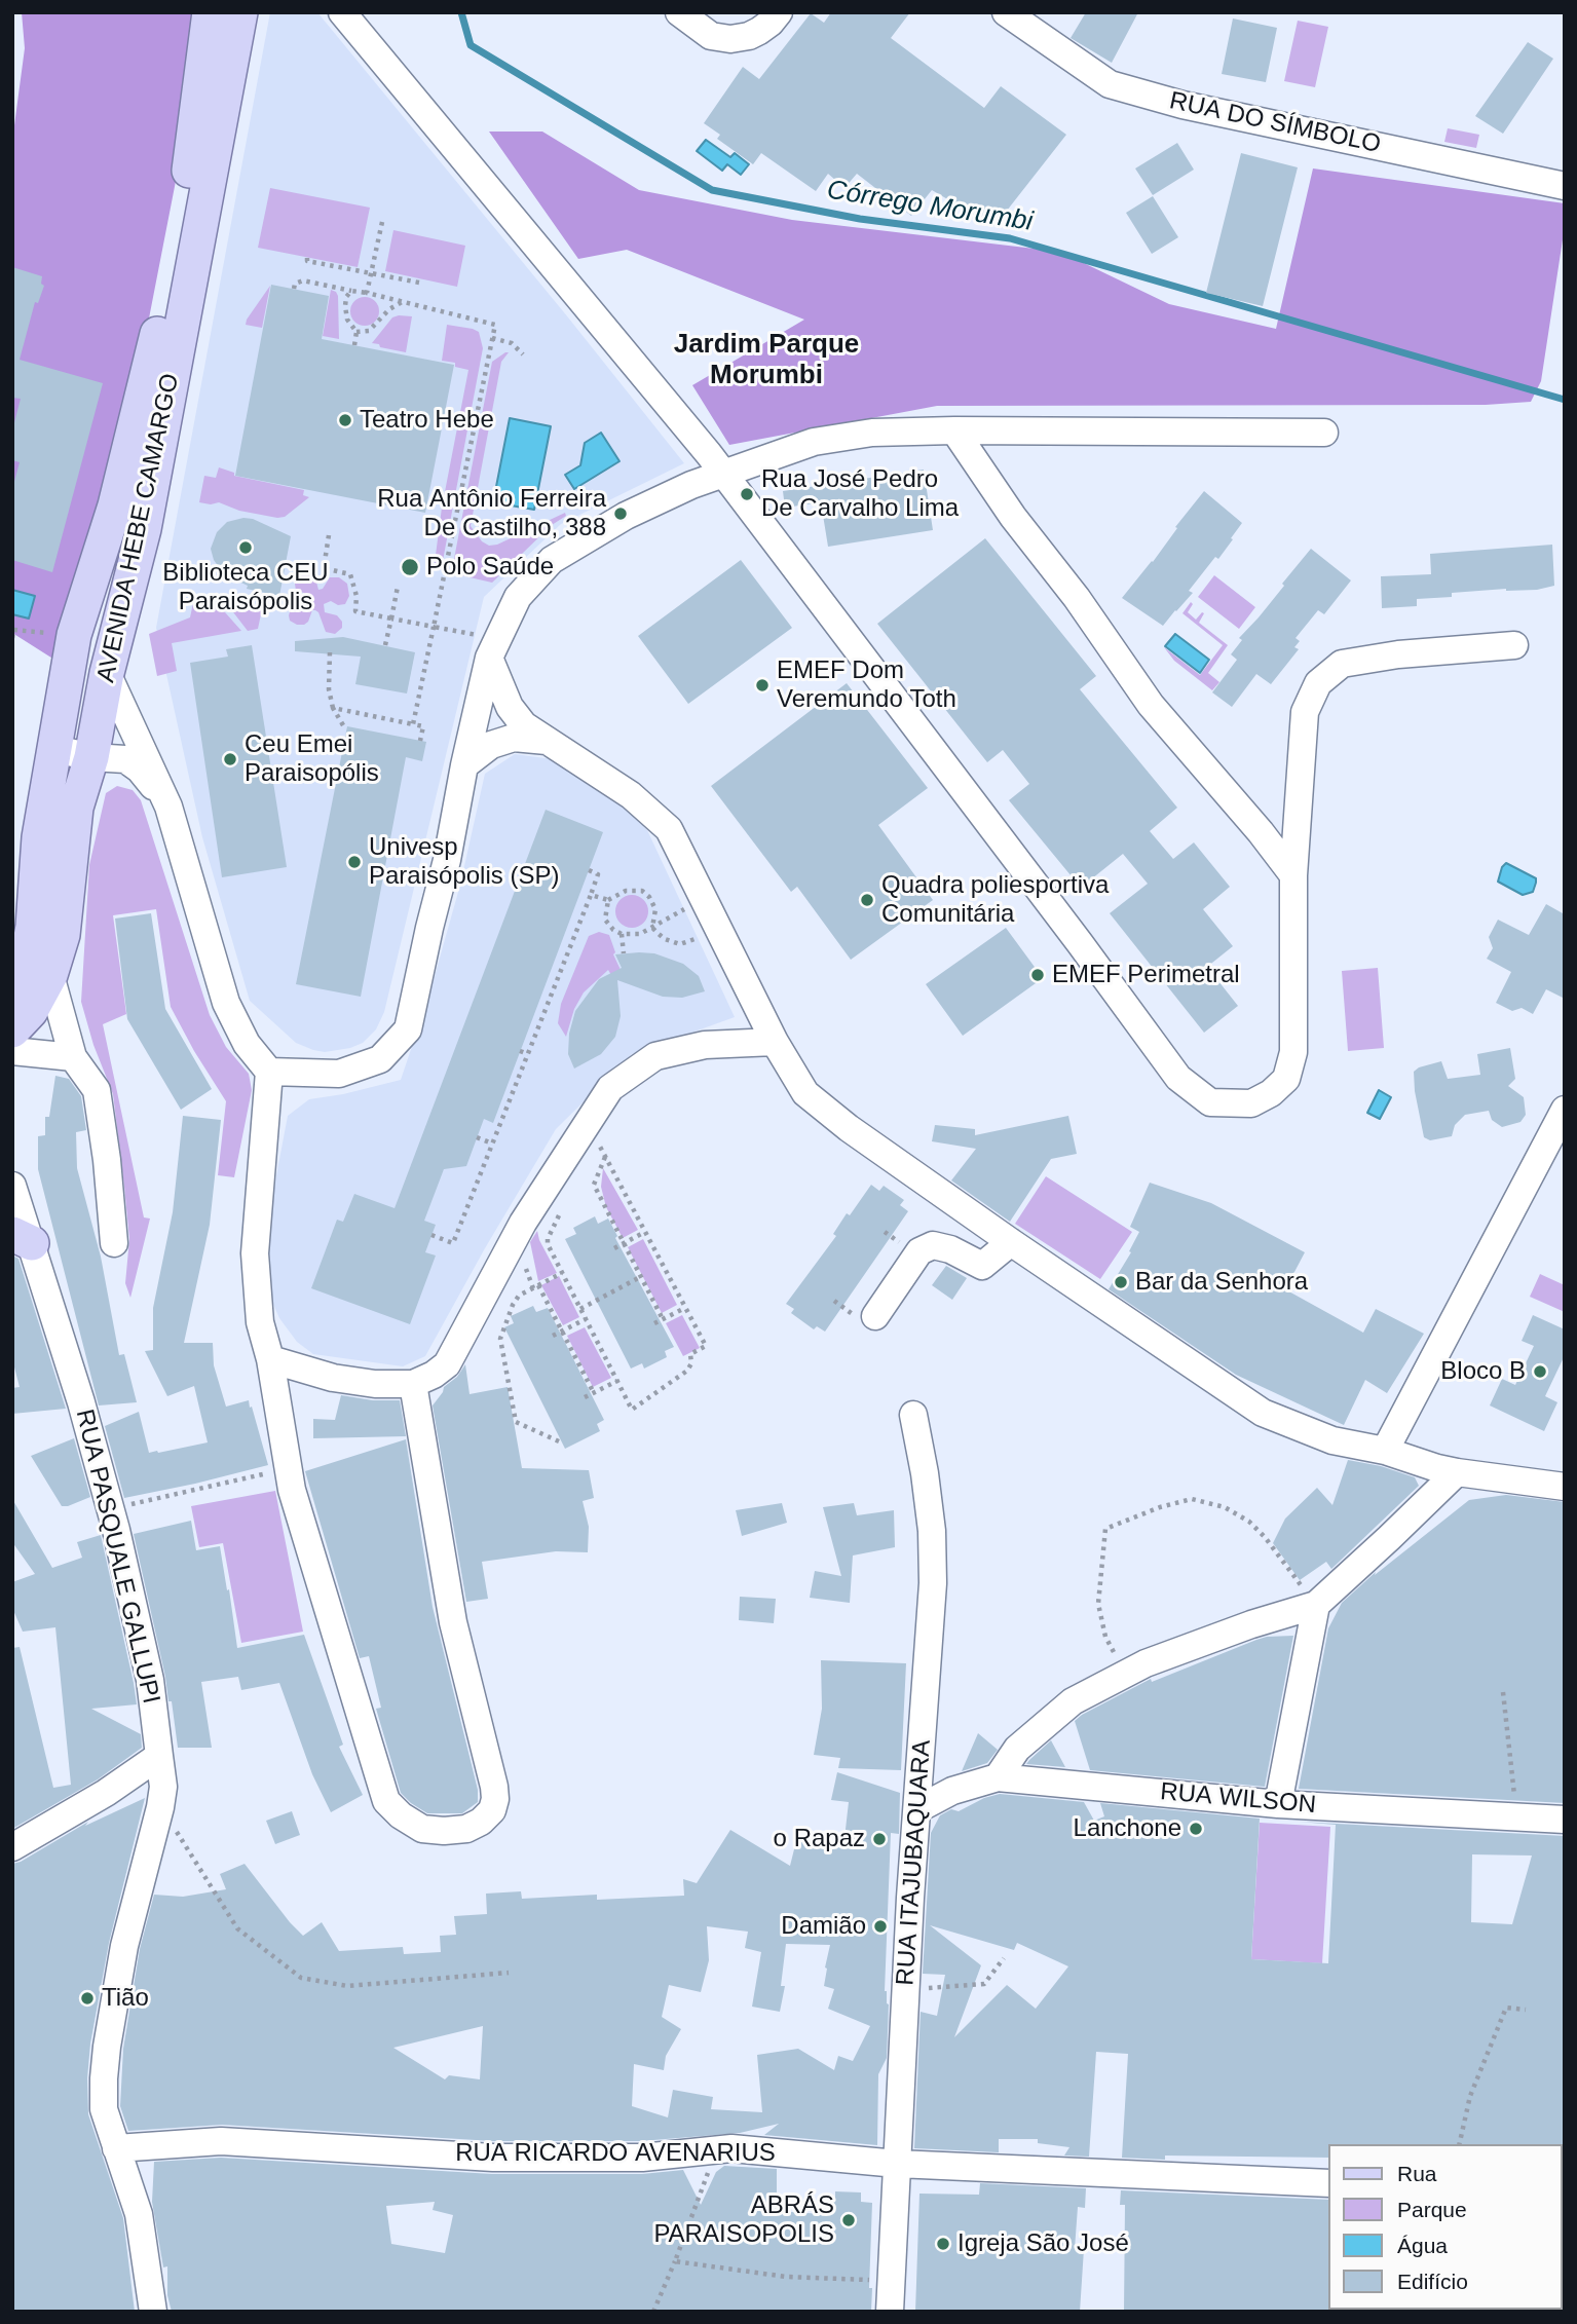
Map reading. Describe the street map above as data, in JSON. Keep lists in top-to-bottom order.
{
  "streets": {
    "main road": ["AVENIDA HEBE CAMARGO"],
    "street": [
      "RUA DO SÍMBOLO",
      "RUA PASQUALE GALLUPI",
      "RUA WILSON",
      "RUA ITAJUBAQUARA",
      "RUA RICARDO AVENARIUS"
    ]
  },
  "crossings": [
    ["RUA PASQUALE GALLUPI", "RUA RICARDO AVENARIUS"],
    ["RUA WILSON", "RUA ITAJUBAQUARA"],
    ["RUA ITAJUBAQUARA", "RUA RICARDO AVENARIUS"]
  ],
  "districts": ["Jardim Parque Morumbi"],
  "water": ["Córrego Morumbi"],
  "places": [
    "Teatro Hebe",
    "Rua José Pedro De Carvalho Lima",
    "Rua Antônio Ferreira De Castilho, 388",
    "Biblioteca CEU Paraisópolis",
    "Polo Saúde",
    "EMEF Dom Veremundo Toth",
    "Ceu Emei Paraisopólis",
    "Univesp Paraisópolis (SP)",
    "Quadra poliesportiva Comunitária",
    "EMEF Perimetral",
    "Bar da Senhora",
    "Bloco B",
    "Lanchone",
    "o Rapaz",
    "Damião",
    "Tião",
    "ABRÁS PARAISOPOLIS",
    "Igreja São José"
  ],
  "legend": [
    "Rua",
    "Parque",
    "Água",
    "Edifício"
  ]
}
